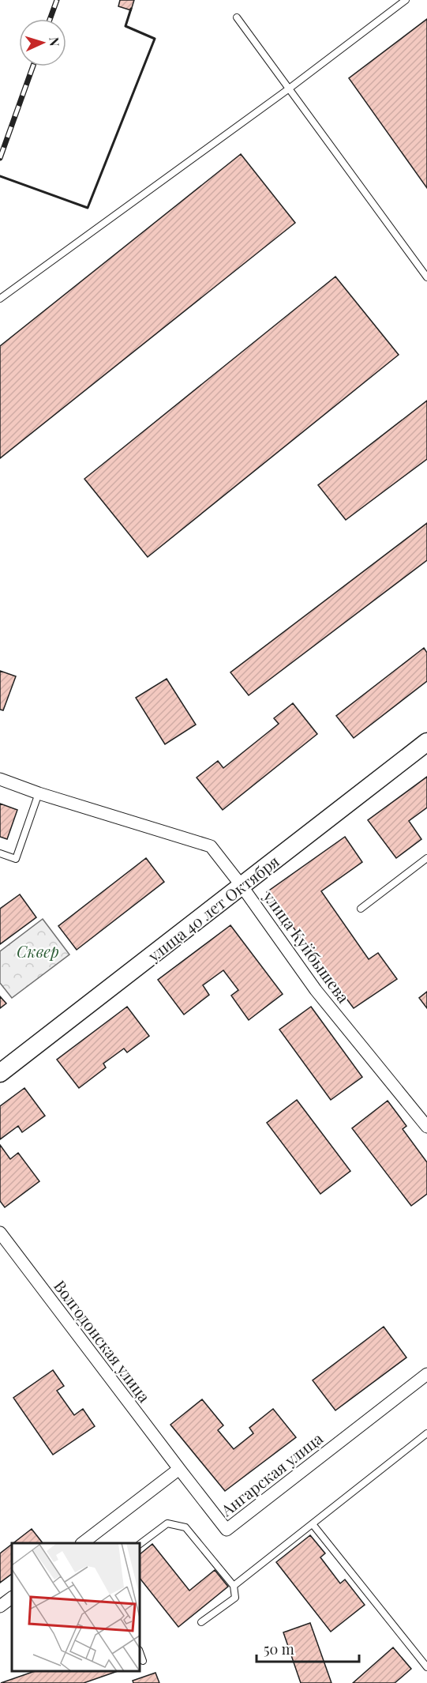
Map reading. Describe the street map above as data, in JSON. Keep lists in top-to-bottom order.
{
  "streets": {
    "main road": ["улица 40 лет Октября"],
    "street": ["улица Куйбышева", "Волгодонская улица", "Ангарская улица"]
  },
  "crossings": [
    ["улица 40 лет Октября", "улица Куйбышева"],
    ["Волгодонская улица", "Ангарская улица"]
  ],
  "parks": ["Сквер"],
  "scale_bar": "50 m",
  "north": "right"
}
